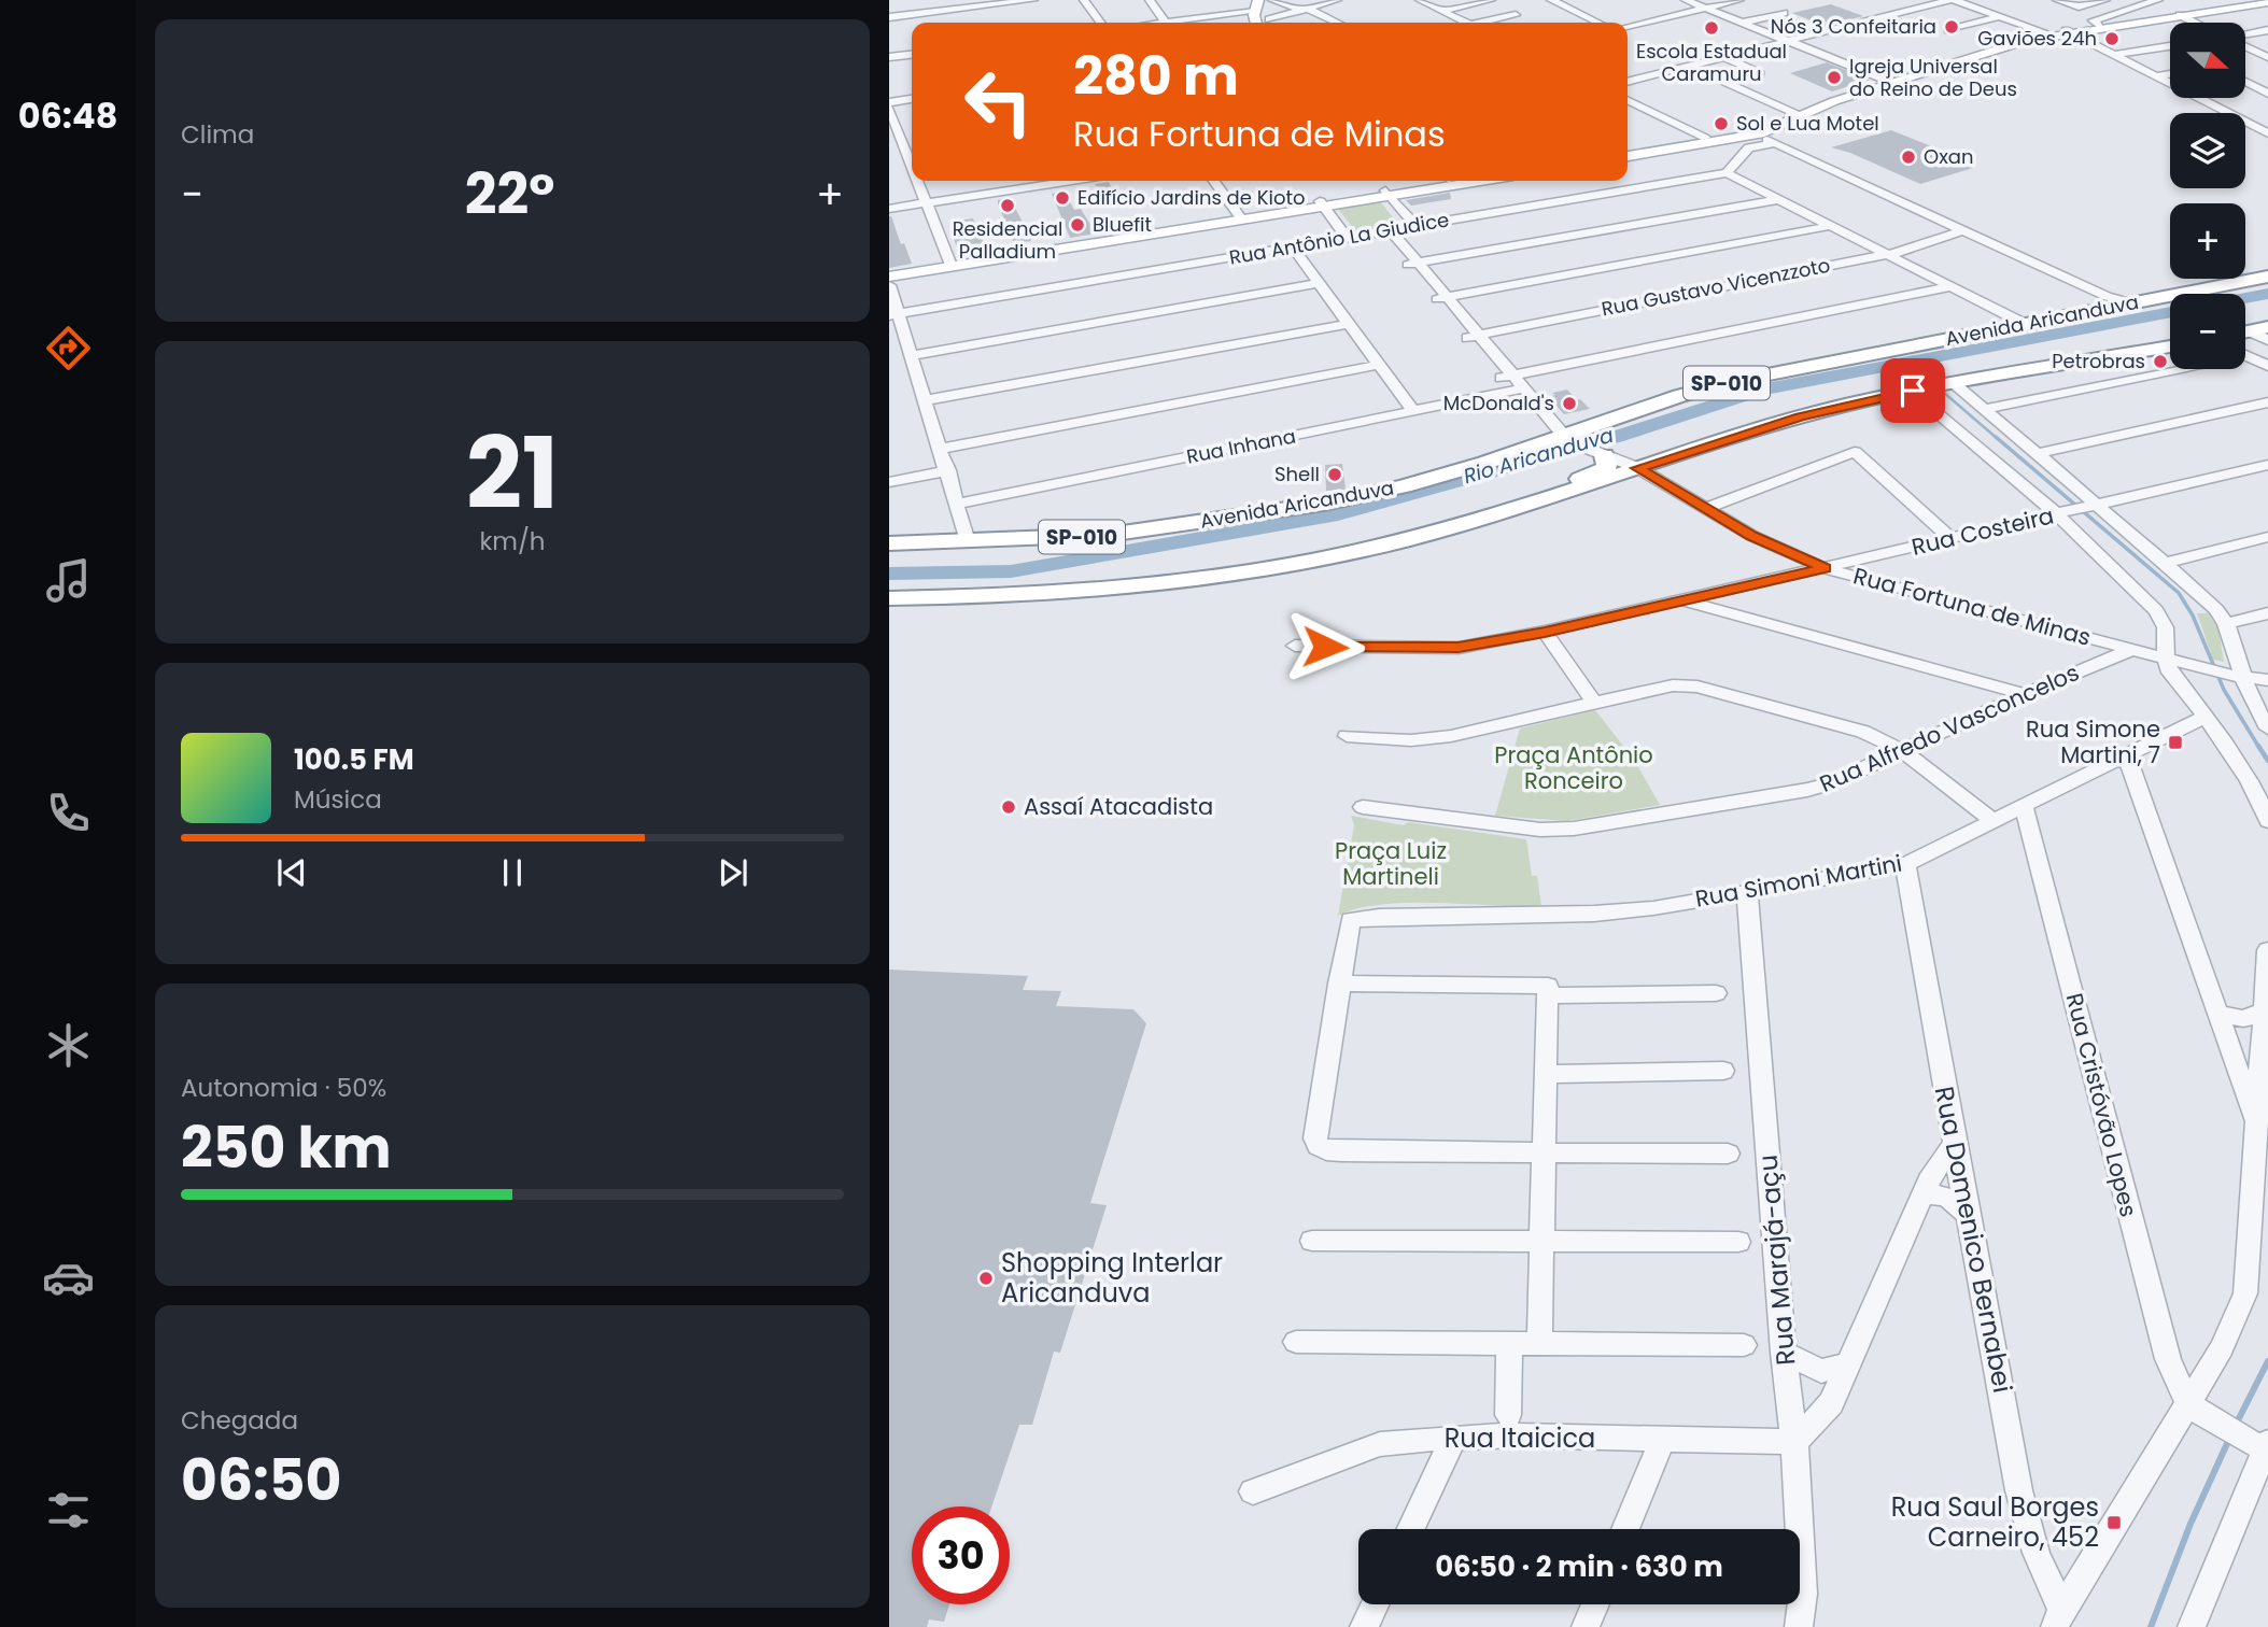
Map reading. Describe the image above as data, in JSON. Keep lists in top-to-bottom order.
{
  "streets": {
    "highway": ["Avenida Aricanduva", "SP-010"],
    "street": [
      "Rua Antônio La Giudice",
      "Rua Gustavo Vicenzzoto",
      "Rua Inhana",
      "Rua Costeira",
      "Rua Fortuna de Minas",
      "Rua Alfredo Vasconcelos",
      "Rua Simoni Martini",
      "Rua Cristóvão Lopes",
      "Rua Domenico Bernabei",
      "Rua Marajá-açu",
      "Rua Itaicica"
    ]
  },
  "crossings": [
    ["Avenida Aricanduva", "Rua Fortuna de Minas"],
    ["Rua Costeira", "Rua Fortuna de Minas"],
    ["Rua Fortuna de Minas", "Rua Alfredo Vasconcelos"],
    ["Rua Simoni Martini", "Rua Cristóvão Lopes"],
    ["Rua Simoni Martini", "Rua Domenico Bernabei"],
    ["Rua Simoni Martini", "Rua Marajá-açu"],
    ["Rua Marajá-açu", "Rua Itaicica"]
  ],
  "water": ["Rio Aricanduva"],
  "parks": ["Praça Antônio Ronceiro", "Praça Luiz Martineli"],
  "places": {
    "other": [
      "Nós 3 Confeitaria",
      "Escola Estadual Caramuru",
      "Gaviões 24h",
      "Igreja Universal do Reino de Deus",
      "Sol e Lua Motel",
      "Oxan",
      "Edifício Jardins de Kioto",
      "Residencial Palladium",
      "Bluefit",
      "Petrobras",
      "McDonald's",
      "Shell",
      "Assaí Atacadista",
      "Shopping Interlar Aricanduva"
    ],
    "transit": ["Rua Simone Martini, 7", "Rua Saul Borges Carneiro, 452"]
  },
  "north": "right",
  "page": {
    "tabs": "06:48",
    "tile": [
      "Clima",
      ["21", "km/h"],
      ["Autonomia · 50%", "250 km"],
      ["Chegada", "06:50"]
    ],
    "map_buttons": ["+", "−"],
    "turn": ["280 m", "Rua Fortuna de Minas"],
    "heat": ["−", "22°", "+"],
    "song": ["100.5 FM", "Música"],
    "limit": "30",
    "trip": "06:50 · 2 min · 630 m"
  }
}
